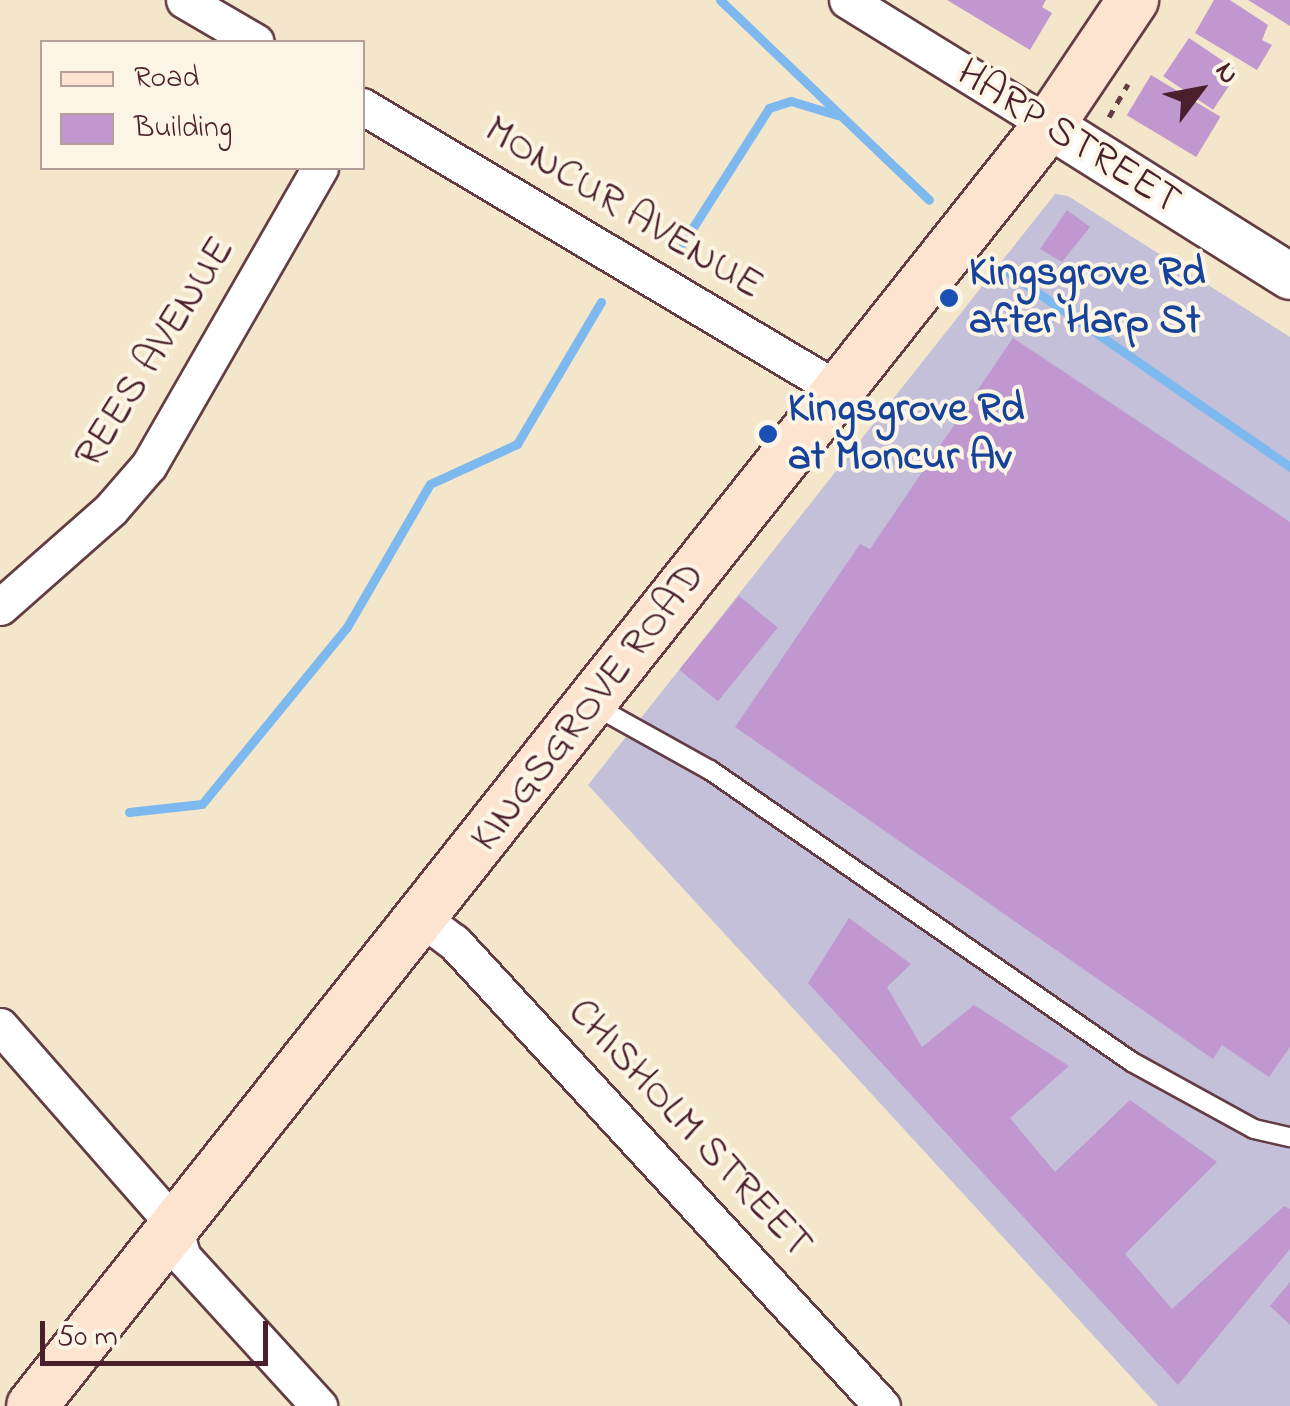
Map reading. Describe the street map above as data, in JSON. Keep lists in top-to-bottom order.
{
  "streets": {
    "main road": ["KINGSGROVE ROAD"],
    "street": [
      "HARP STREET",
      "MONCUR AVENUE",
      "REES AVENUE",
      "CHISHOLM STREET"
    ]
  },
  "crossings": [
    ["HARP STREET", "KINGSGROVE ROAD"],
    ["MONCUR AVENUE", "KINGSGROVE ROAD"],
    ["KINGSGROVE ROAD", "CHISHOLM STREET"]
  ],
  "places": ["Kingsgrove Rd after Harp St", "Kingsgrove Rd at Moncur Av"],
  "legend": ["Road", "Building"],
  "scale_bar": "50 m",
  "north": "top right"
}
